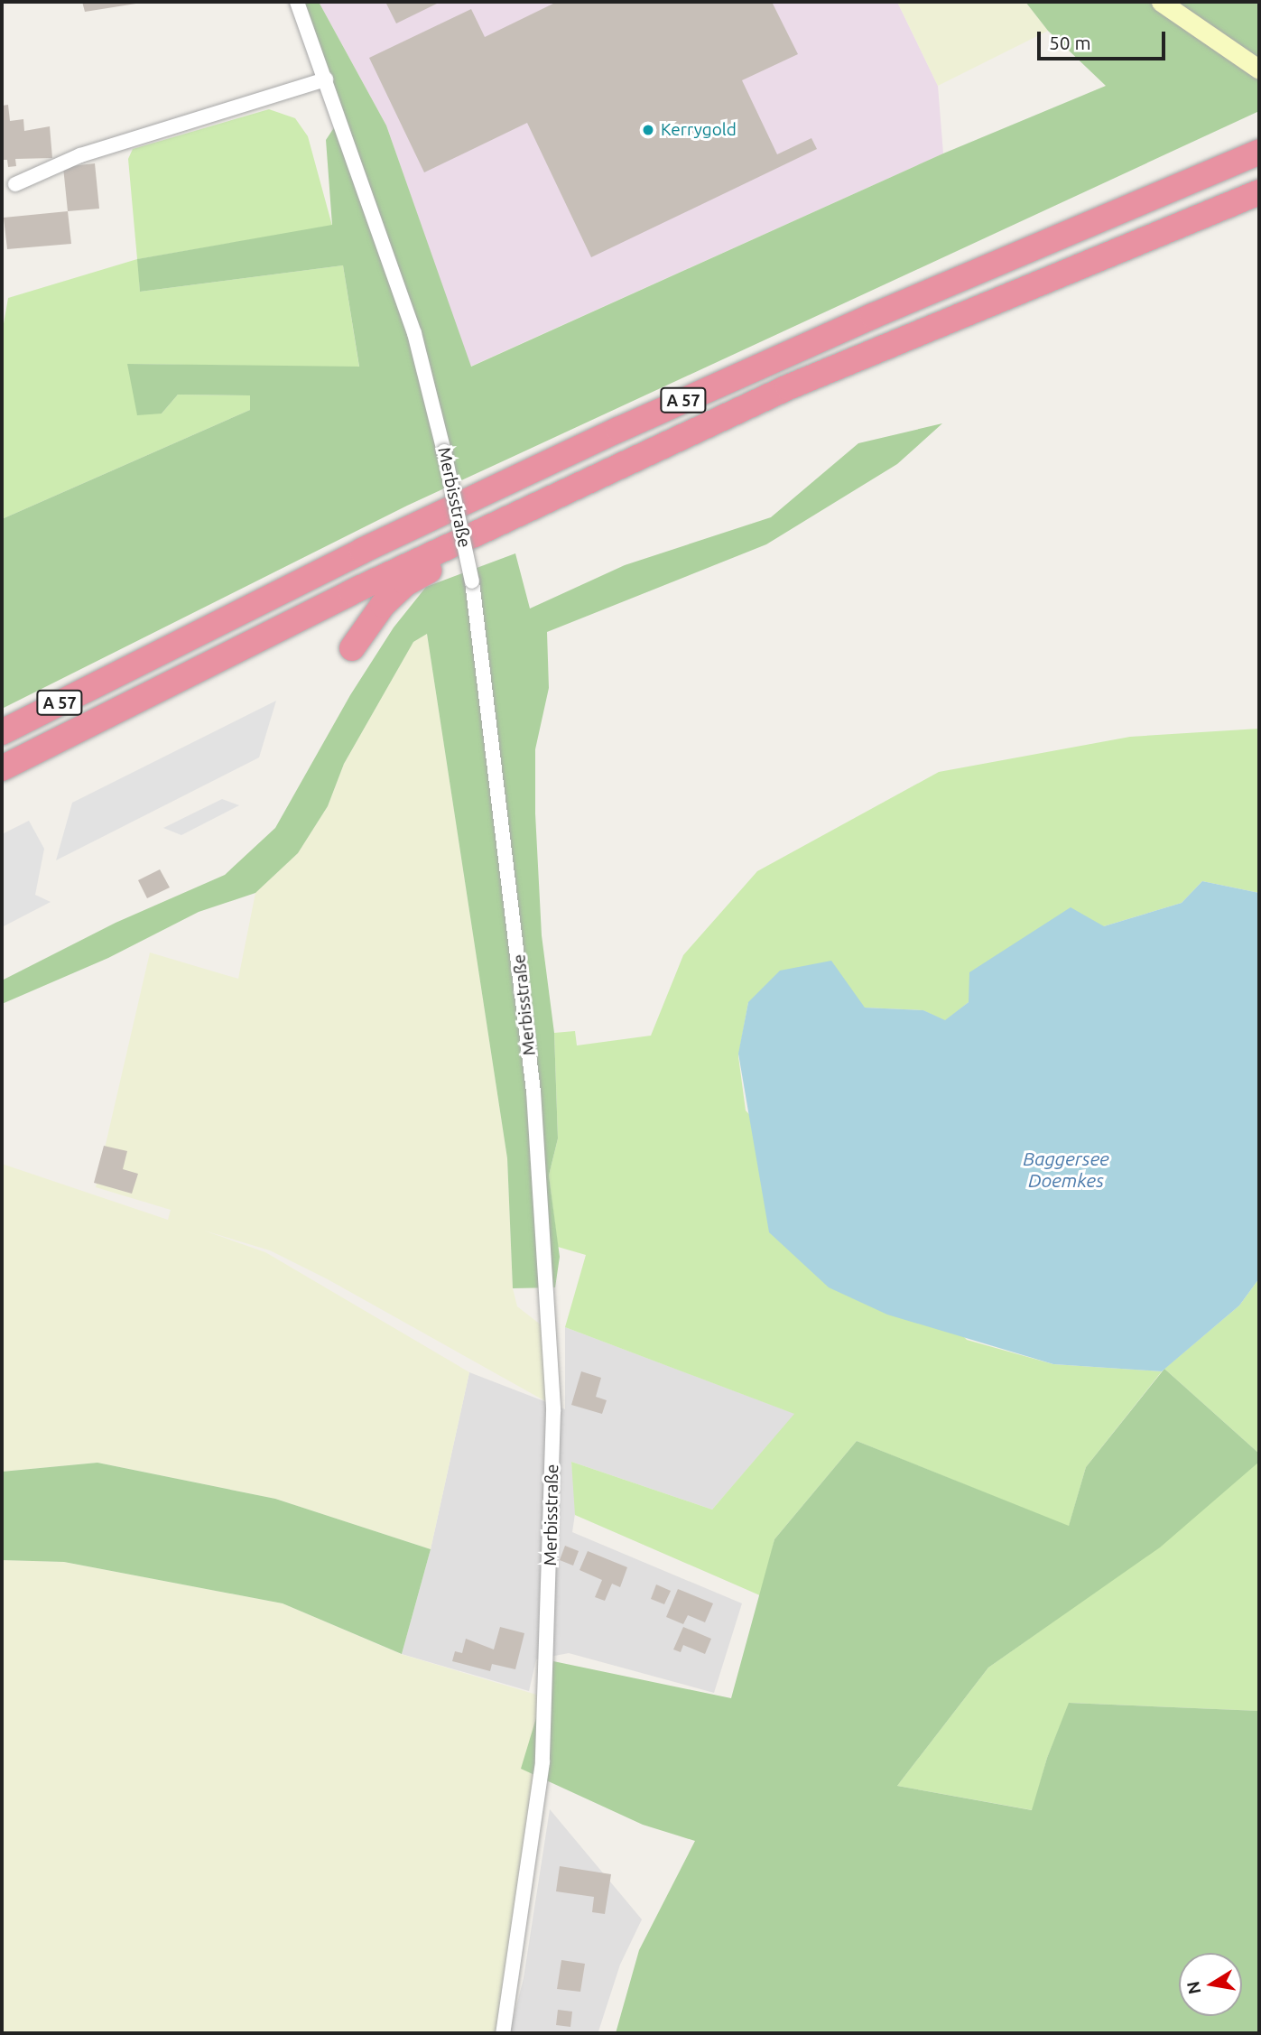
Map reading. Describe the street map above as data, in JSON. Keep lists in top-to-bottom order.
{
  "streets": {
    "highway": ["A 57"],
    "street": ["Merbisstraße"]
  },
  "water": ["Baggersee Doemkes"],
  "places": ["Kerrygold"],
  "scale_bar": "50 m",
  "north": "left"
}
